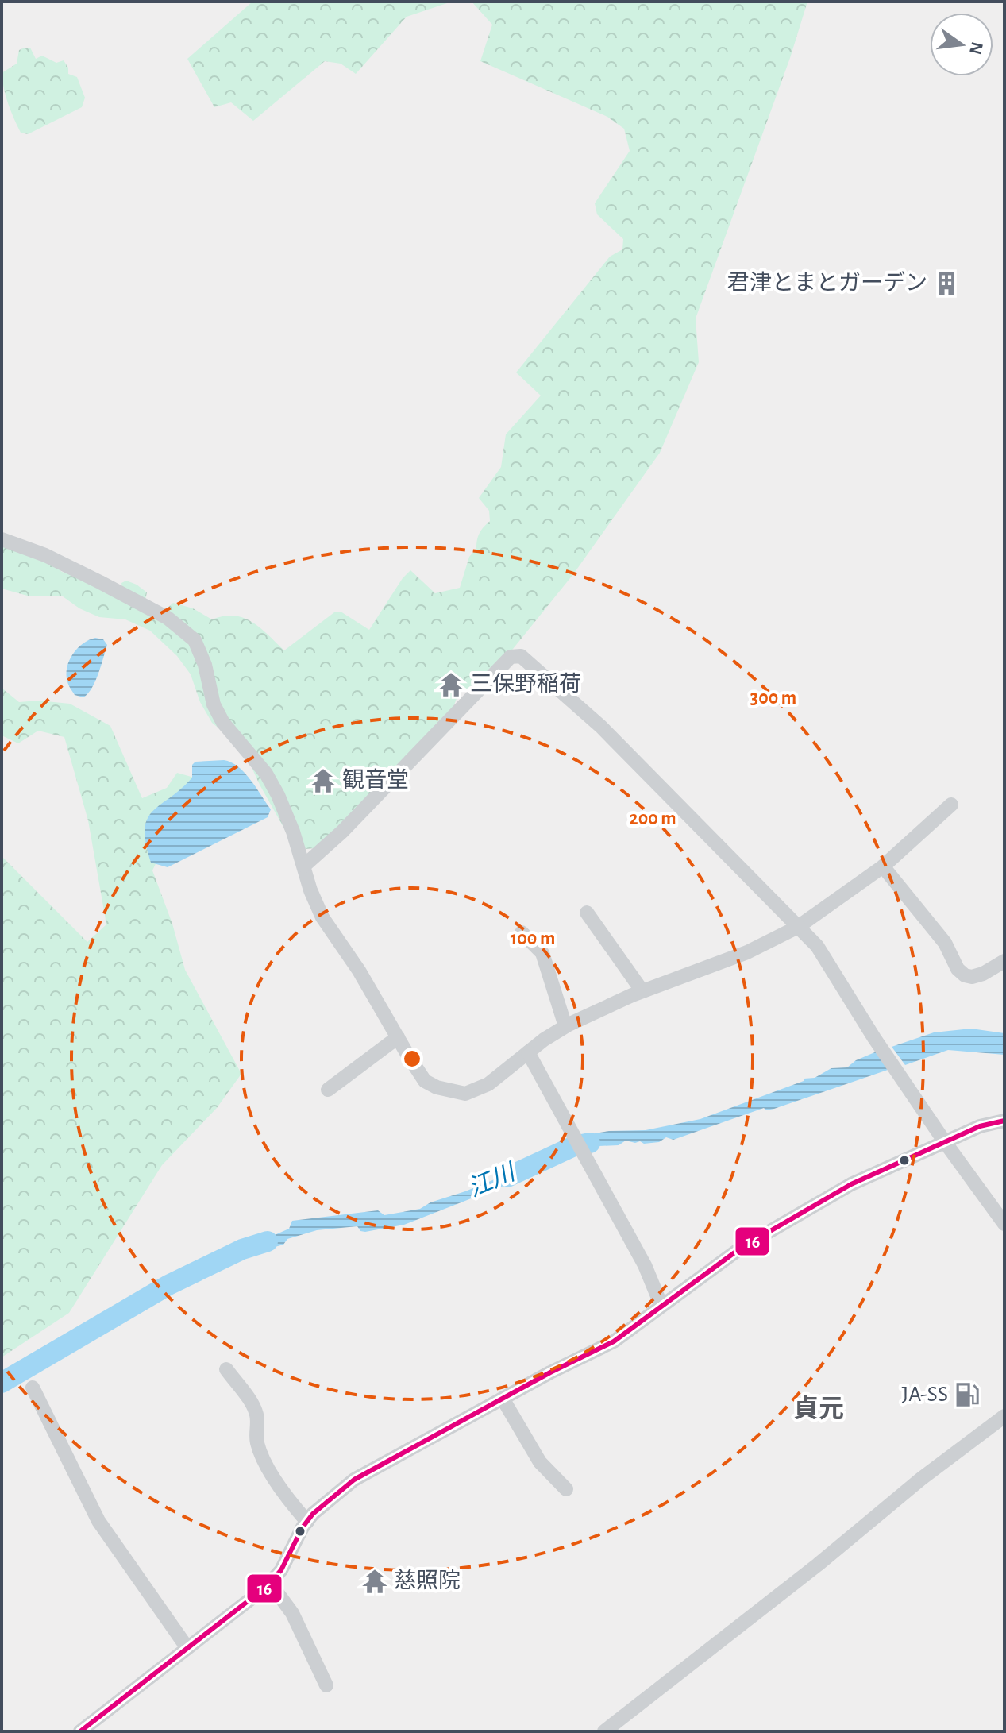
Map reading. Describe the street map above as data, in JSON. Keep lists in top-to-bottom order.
{
  "districts": ["貞元"],
  "water": ["江川"],
  "places": {
    "building": ["君津とまとガーデン"],
    "temple": ["三保野稲荷", "観音堂", "慈照院"],
    "fuel station": ["JA-SS"]
  },
  "lines": ["transit line 16"],
  "north": "right",
  "rings": ["300 m", "200 m", "100 m"]
}
